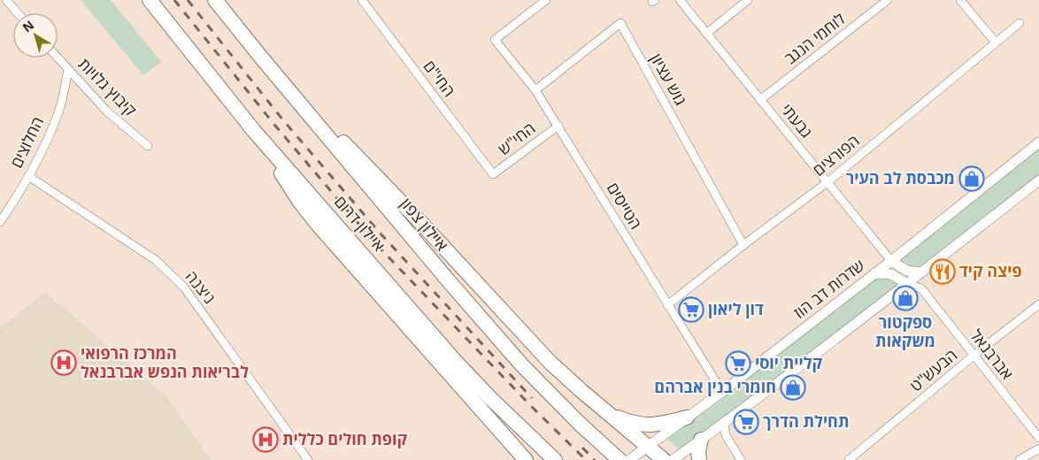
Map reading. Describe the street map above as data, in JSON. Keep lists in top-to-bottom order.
{
  "streets": {
    "highway": ["איילון דרום", "איילון צפון"],
    "street": [
      "לוחמי הנגב",
      "החי\"ם",
      "גוש עציון",
      "קיבוץ גלויות",
      "גבעתי",
      "החי\"ש",
      "החלוצים",
      "הפורצים",
      "הטייסים",
      "ניצנה",
      "שדרות דב הוז",
      "אברבנאל",
      "הבעש\"ט"
    ]
  },
  "crossings": [
    ["לוחמי הנגב", "גבעתי"],
    ["החי\"ם", "החי\"ש"],
    ["גוש עציון", "הפורצים"],
    ["גוש עציון", "הטייסים"],
    ["קיבוץ גלויות", "החלוצים"],
    ["גבעתי", "הפורצים"],
    ["גבעתי", "שדרות דב הוז"],
    ["החי\"ש", "הטייסים"],
    ["החלוצים", "ניצנה"],
    ["הפורצים", "הטייסים"],
    ["הטייסים", "שדרות דב הוז"],
    ["אברבנאל", "הבעש\"ט"]
  ],
  "places": {
    "shop": ["מכבסת לב העיר", "ספקטור משקאות", "חומרי בנין אברהם"],
    "restaurant": ["פיצה קיד"],
    "supermarket": ["דון ליאון", "קליית יוסי", "תחילת הדרך"],
    "hospital": ["המרכז הרפואי לבריאות הנפש אברבנאל", "קופת חולים כללית"]
  },
  "north": "top left"
}
